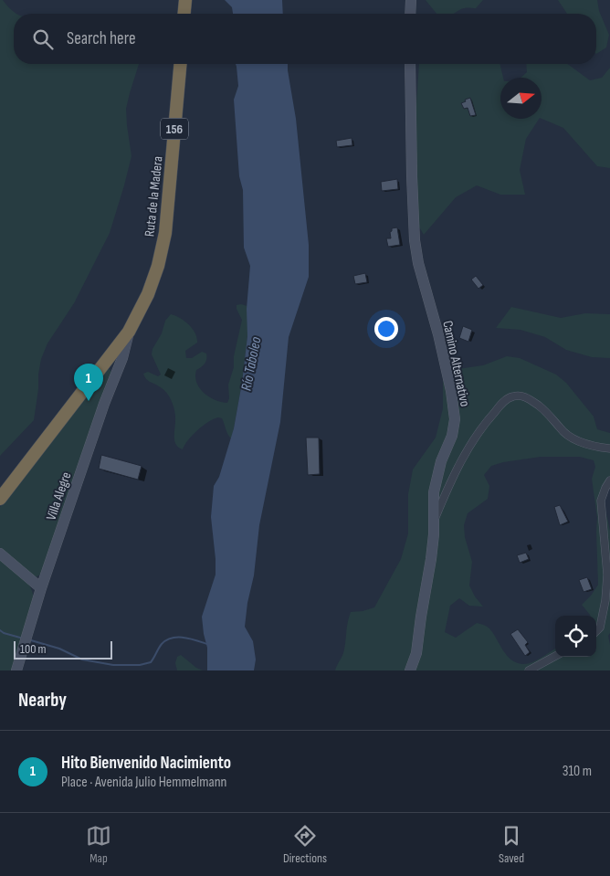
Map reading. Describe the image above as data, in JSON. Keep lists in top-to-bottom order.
{
  "streets": {
    "highway": ["156", "Ruta de la Madera"],
    "street": ["Camino Alternativo", "Villa Alegre"]
  },
  "crossings": [
    ["156", "Ruta de la Madera"],
    ["156", "Villa Alegre"],
    ["Ruta de la Madera", "Villa Alegre"]
  ],
  "water": ["Río Taboleo"],
  "scale_bar": "100 m",
  "north": "right",
  "page": {
    "search": "Search here",
    "pins": "1",
    "scale": "100 m",
    "heading": "Nearby",
    "list": [
      {
        "mark": "1",
        "name": "Hito Bienvenido Nacimiento",
        "note": "Place · Avenida Julio Hemmelmann",
        "value": "310 m"
      }
    ],
    "nav": ["Map", "Directions", "Saved"]
  }
}
